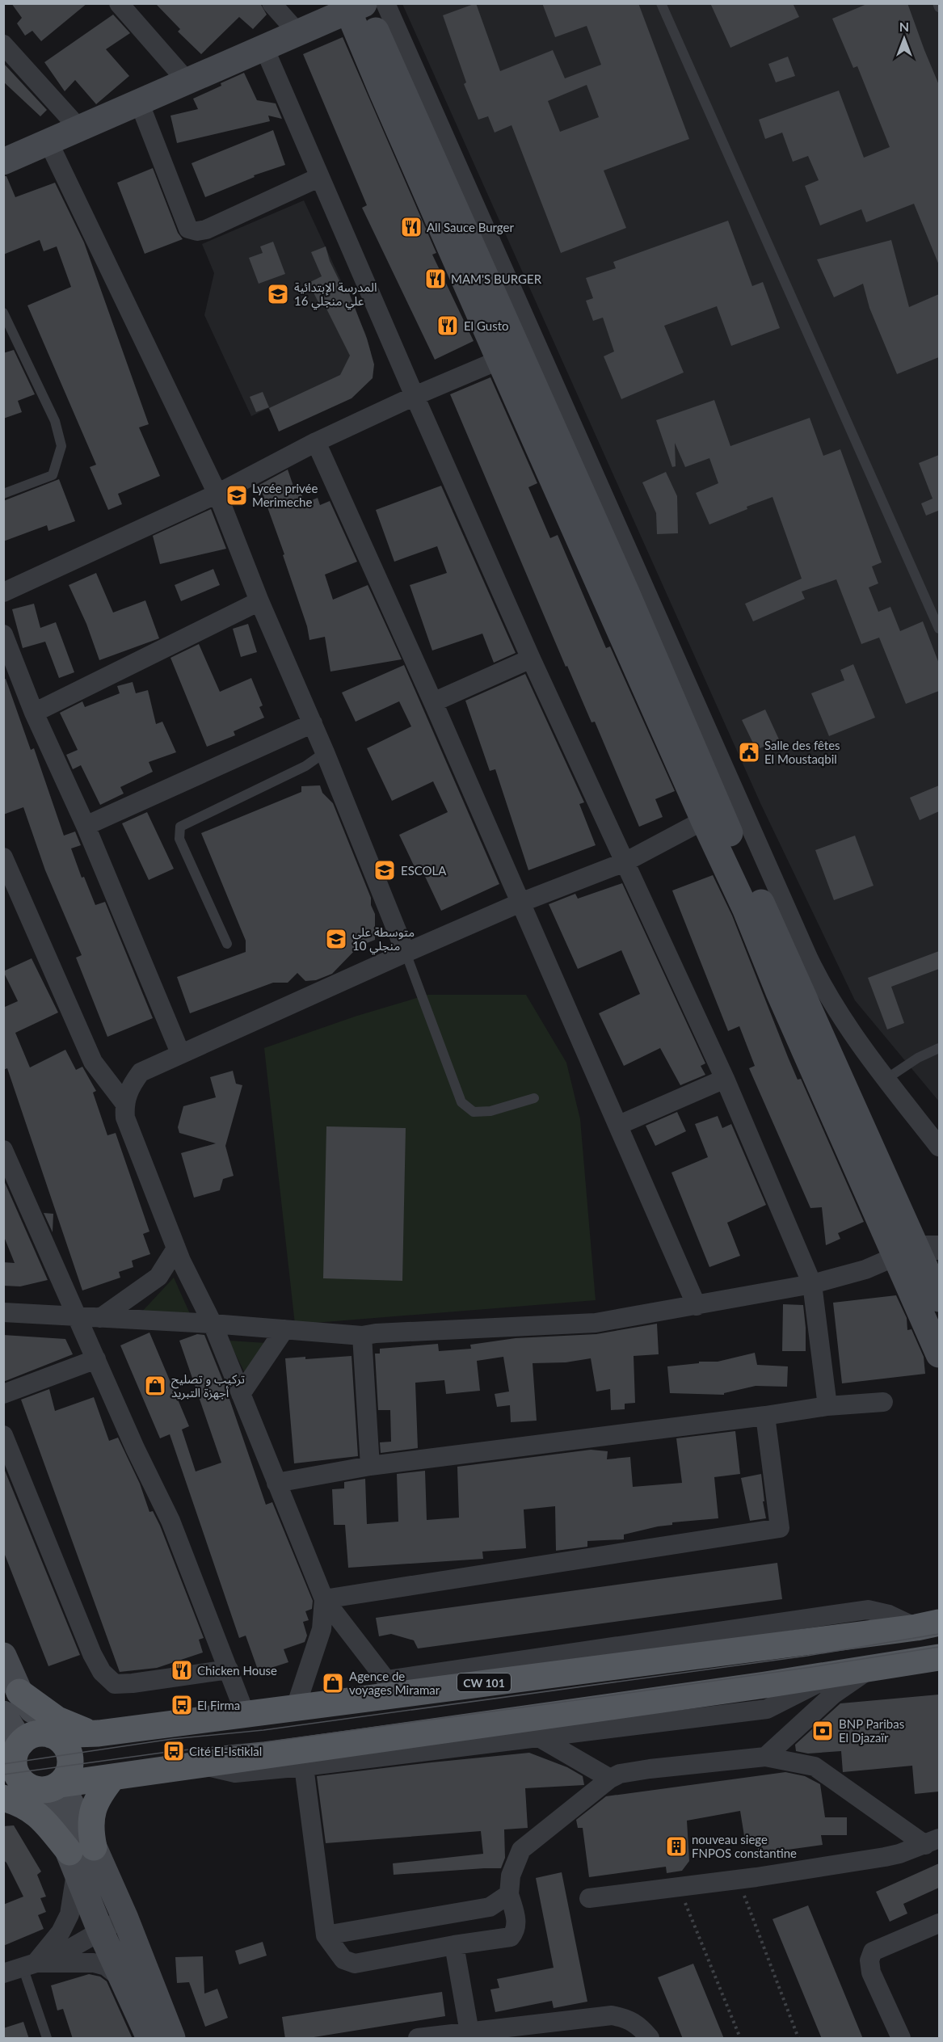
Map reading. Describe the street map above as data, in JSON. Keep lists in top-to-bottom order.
{
  "streets": {
    "main road": ["CW 101"]
  },
  "places": {
    "restaurant": [
      "All Sauce Burger",
      "MAM'S BURGER",
      "El Gusto",
      "Chicken House"
    ],
    "school or university": [
      "المدرسة الإبتدائية علي منجلي 16",
      "Lycée privée Merimeche",
      "ESCOLA",
      "متوسطة علي منجلي 10"
    ],
    "public building": ["Salle des fêtes El Moustaqbil"],
    "shop": ["تركيب و تصليح أجهزة التبريد", "Agence de voyages Miramar"],
    "bus stop": ["El Firma", "Cité El-Istiklal"],
    "bank": ["BNP Paribas El Djazaïr"],
    "building": ["nouveau siege FNPOS constantine"]
  },
  "north": "top"
}
